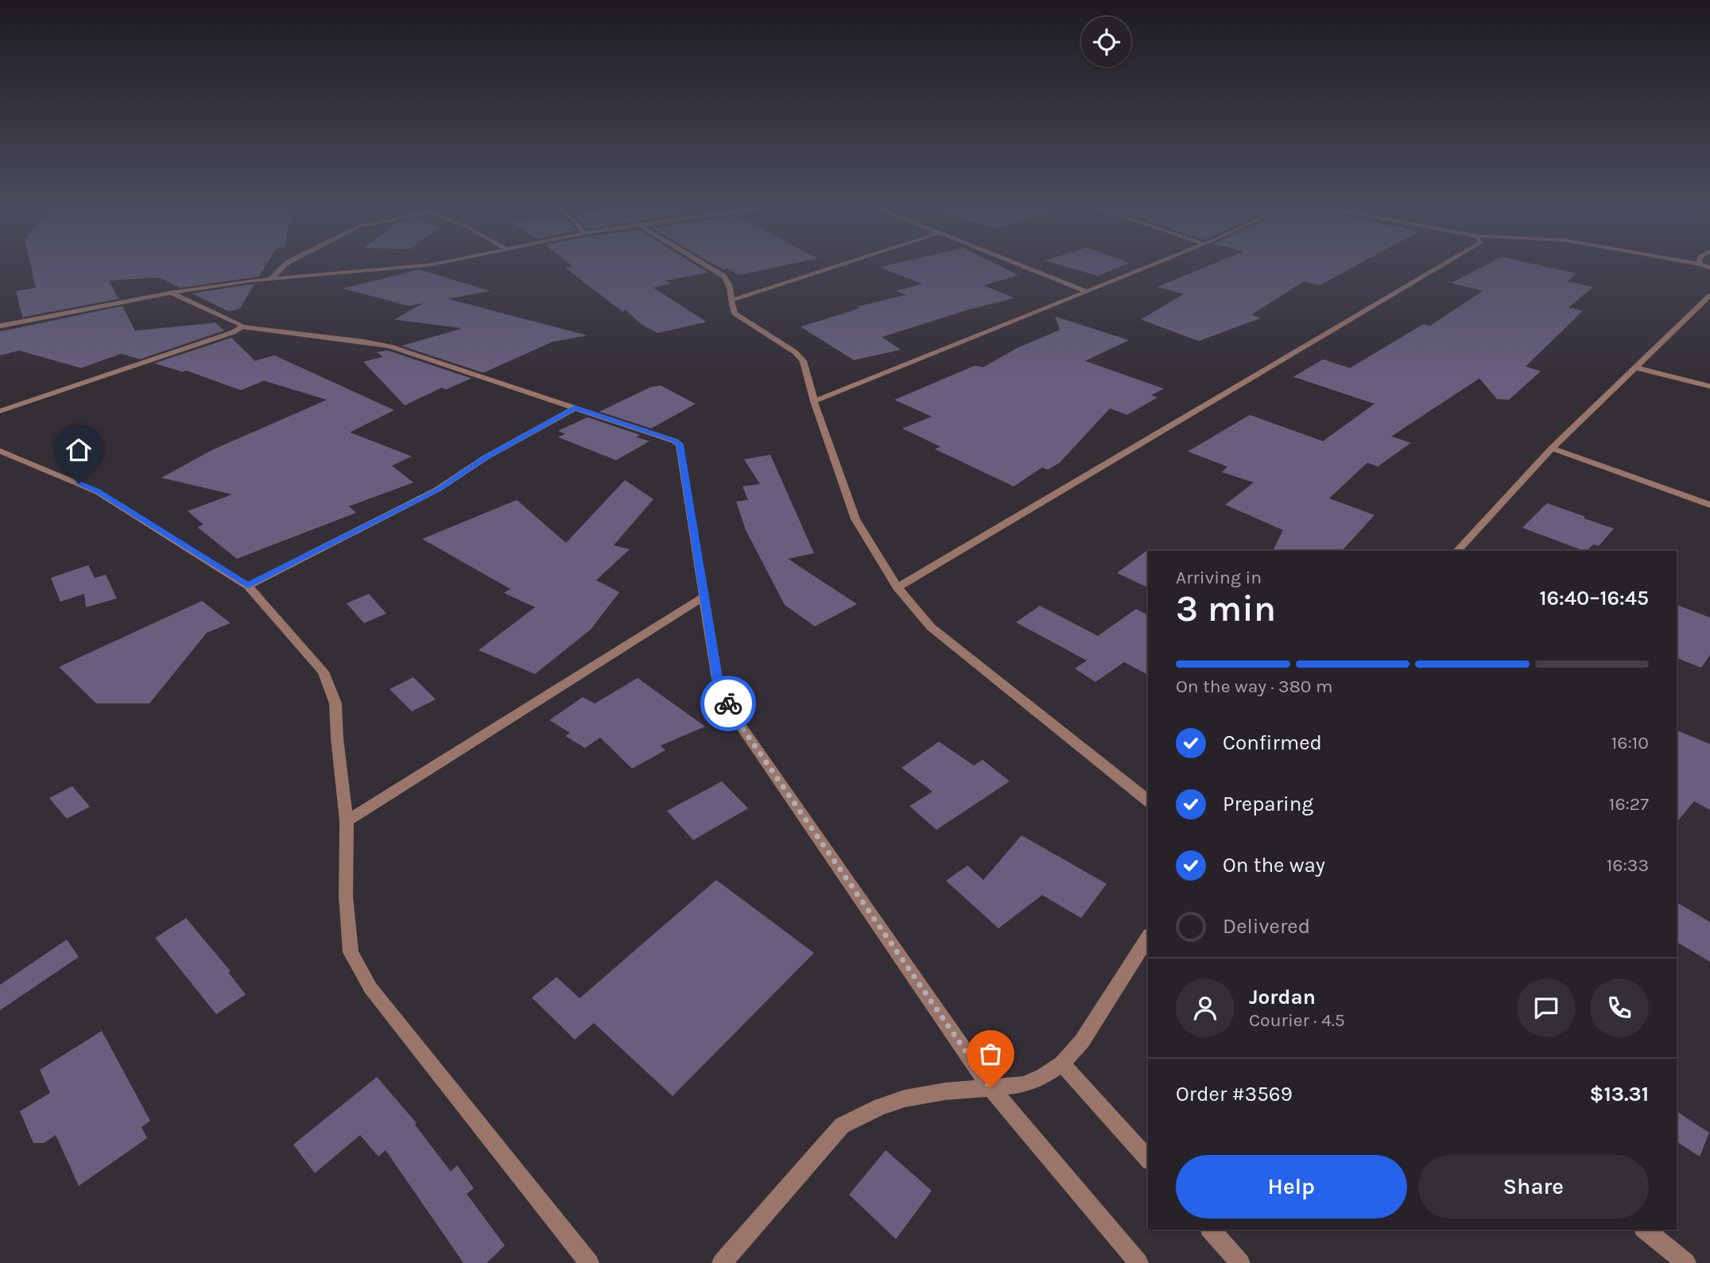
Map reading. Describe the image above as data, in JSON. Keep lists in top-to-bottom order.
{
  "page": {
    "heading": ["3 min", "Arriving in", "16:40–16:45"],
    "panel": [
      "Jordan",
      "Courier · 4.5",
      "Order #3569",
      "$13.31"
    ],
    "bar": "On the way · 380 m",
    "list": [
      ["Confirmed", "16:10"],
      ["Preparing", "16:27"],
      ["On the way", "16:33"],
      "Delivered"
    ],
    "buttons": ["Help", "Share"]
  }
}
